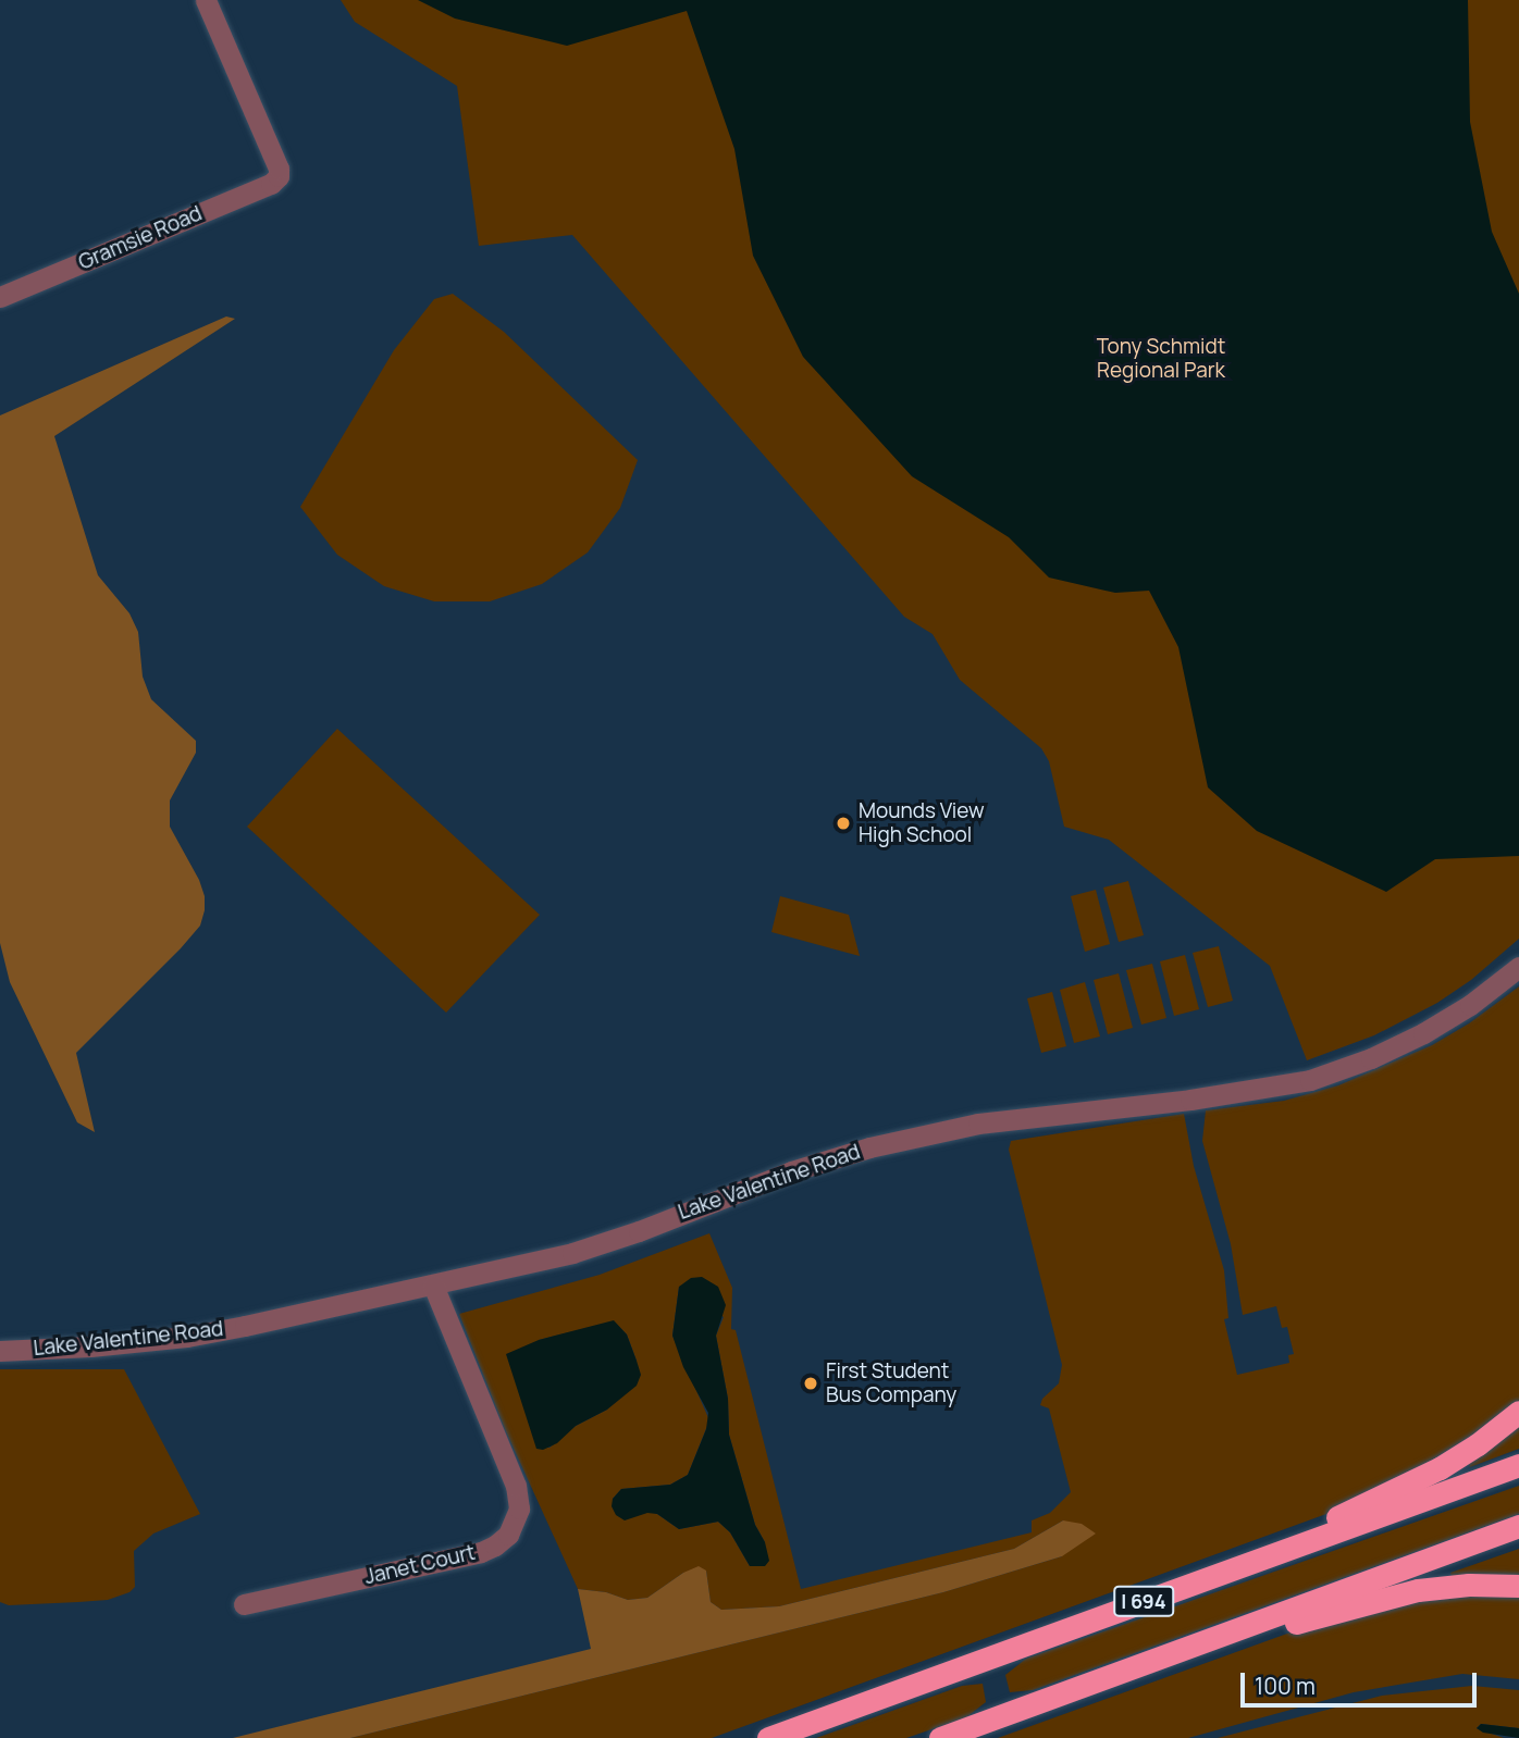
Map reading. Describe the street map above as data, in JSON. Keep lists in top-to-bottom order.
{
  "streets": {
    "highway": ["I 694"],
    "street": ["Gramsie Road", "Lake Valentine Road", "Janet Court"]
  },
  "crossings": [
    ["Lake Valentine Road", "Janet Court"]
  ],
  "parks": ["Tony Schmidt Regional Park"],
  "places": ["Mounds View High School", "First Student Bus Company"],
  "scale_bar": "100 m"
}
